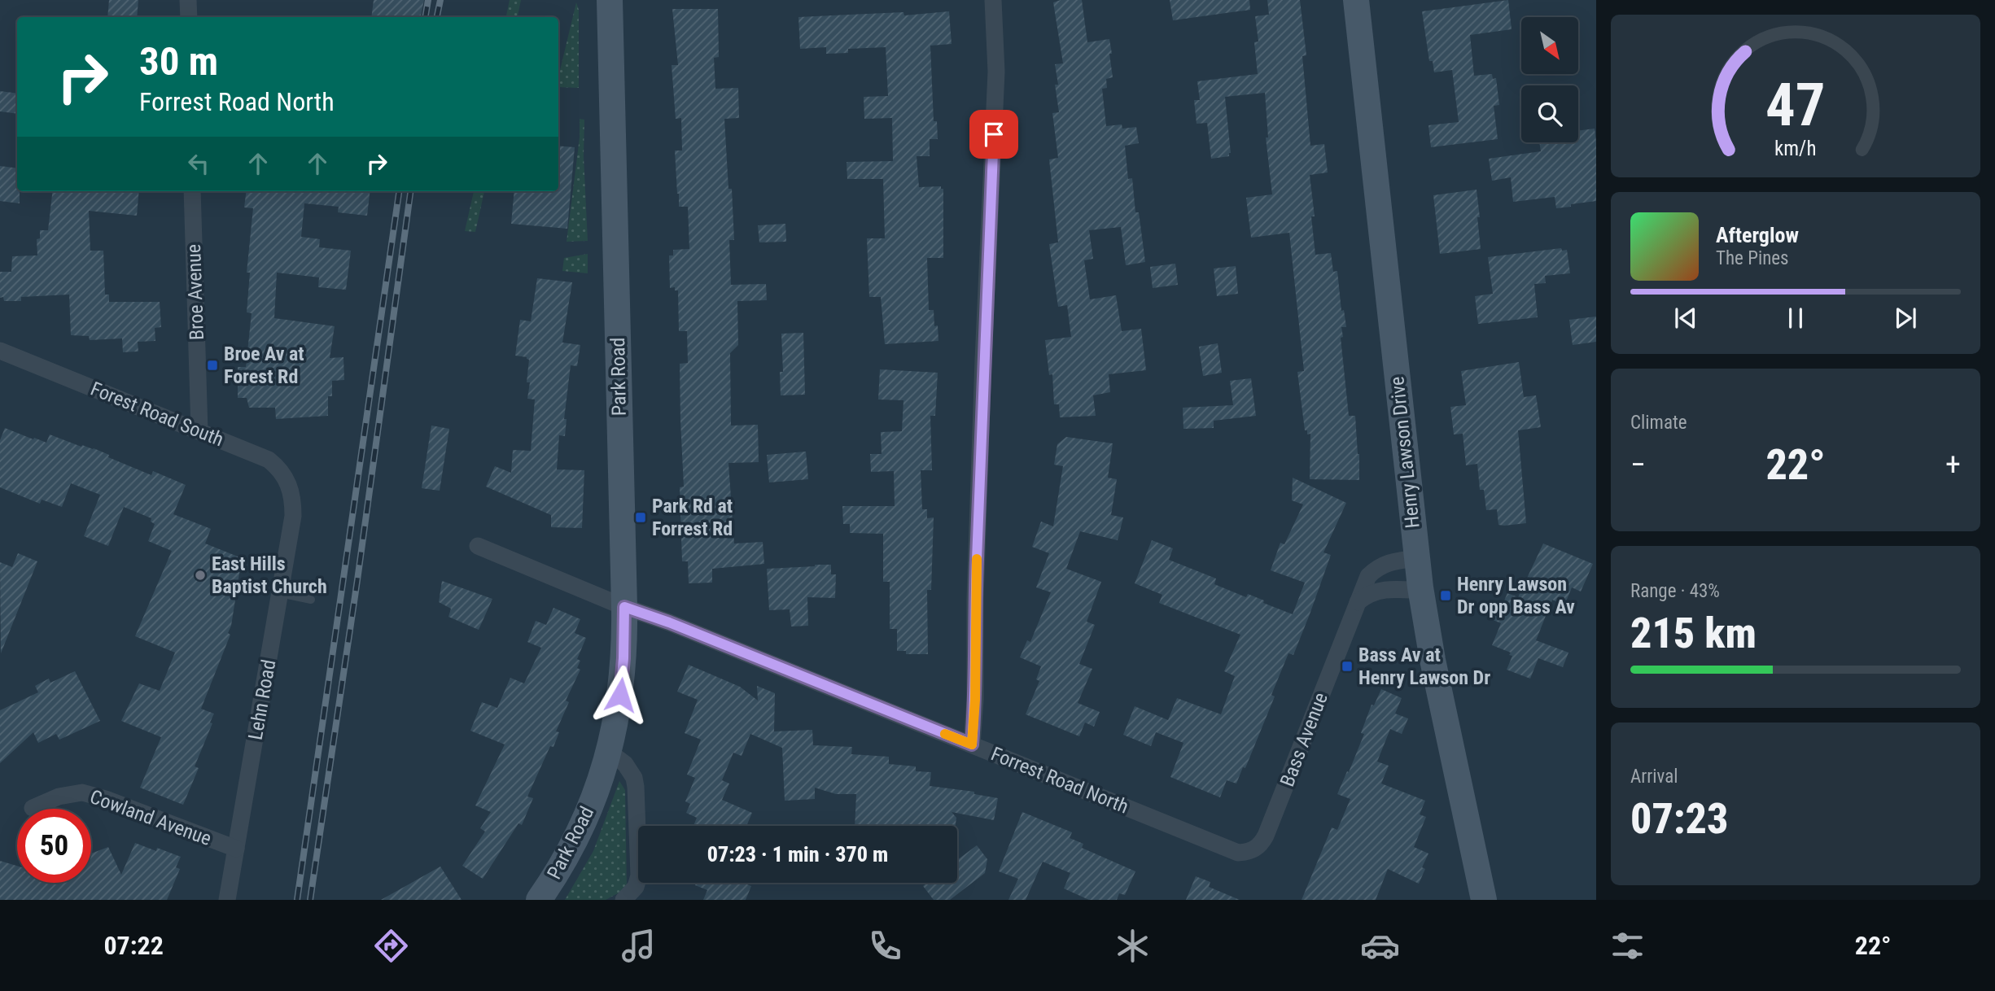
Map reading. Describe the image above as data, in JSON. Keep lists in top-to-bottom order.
{
  "streets": {
    "main road": ["Park Road", "Henry Lawson Drive"],
    "street": [
      "Broe Avenue",
      "Forest Road South",
      "Lehn Road",
      "Bass Avenue",
      "Forrest Road North",
      "Cowland Avenue"
    ]
  },
  "crossings": [
    ["Broe Avenue", "Forest Road South"],
    ["Park Road", "Forrest Road North"],
    ["Forest Road South", "Lehn Road"],
    ["Henry Lawson Drive", "Bass Avenue"],
    ["Lehn Road", "Cowland Avenue"],
    ["Bass Avenue", "Forrest Road North"]
  ],
  "places": {
    "transit": [
      "Broe Av at Forest Rd",
      "Park Rd at Forrest Rd",
      "Henry Lawson Dr opp Bass Av",
      "Bass Av at Henry Lawson Dr"
    ],
    "other": ["East Hills Baptist Church"]
  },
  "north": "bottom right",
  "page": {
    "turn": ["30 m", "Forrest Road North"],
    "song": ["Afterglow", "The Pines"],
    "tile": [
      "Climate",
      ["Range · 43%", "215 km"],
      ["Arrival", "07:23"]
    ],
    "heat": ["−", "22°", "+"],
    "limit": "50",
    "trip": "07:23 · 1 min · 370 m",
    "tabs": ["07:22", "22°"],
    "gauge": ["47", "km/h"]
  }
}
